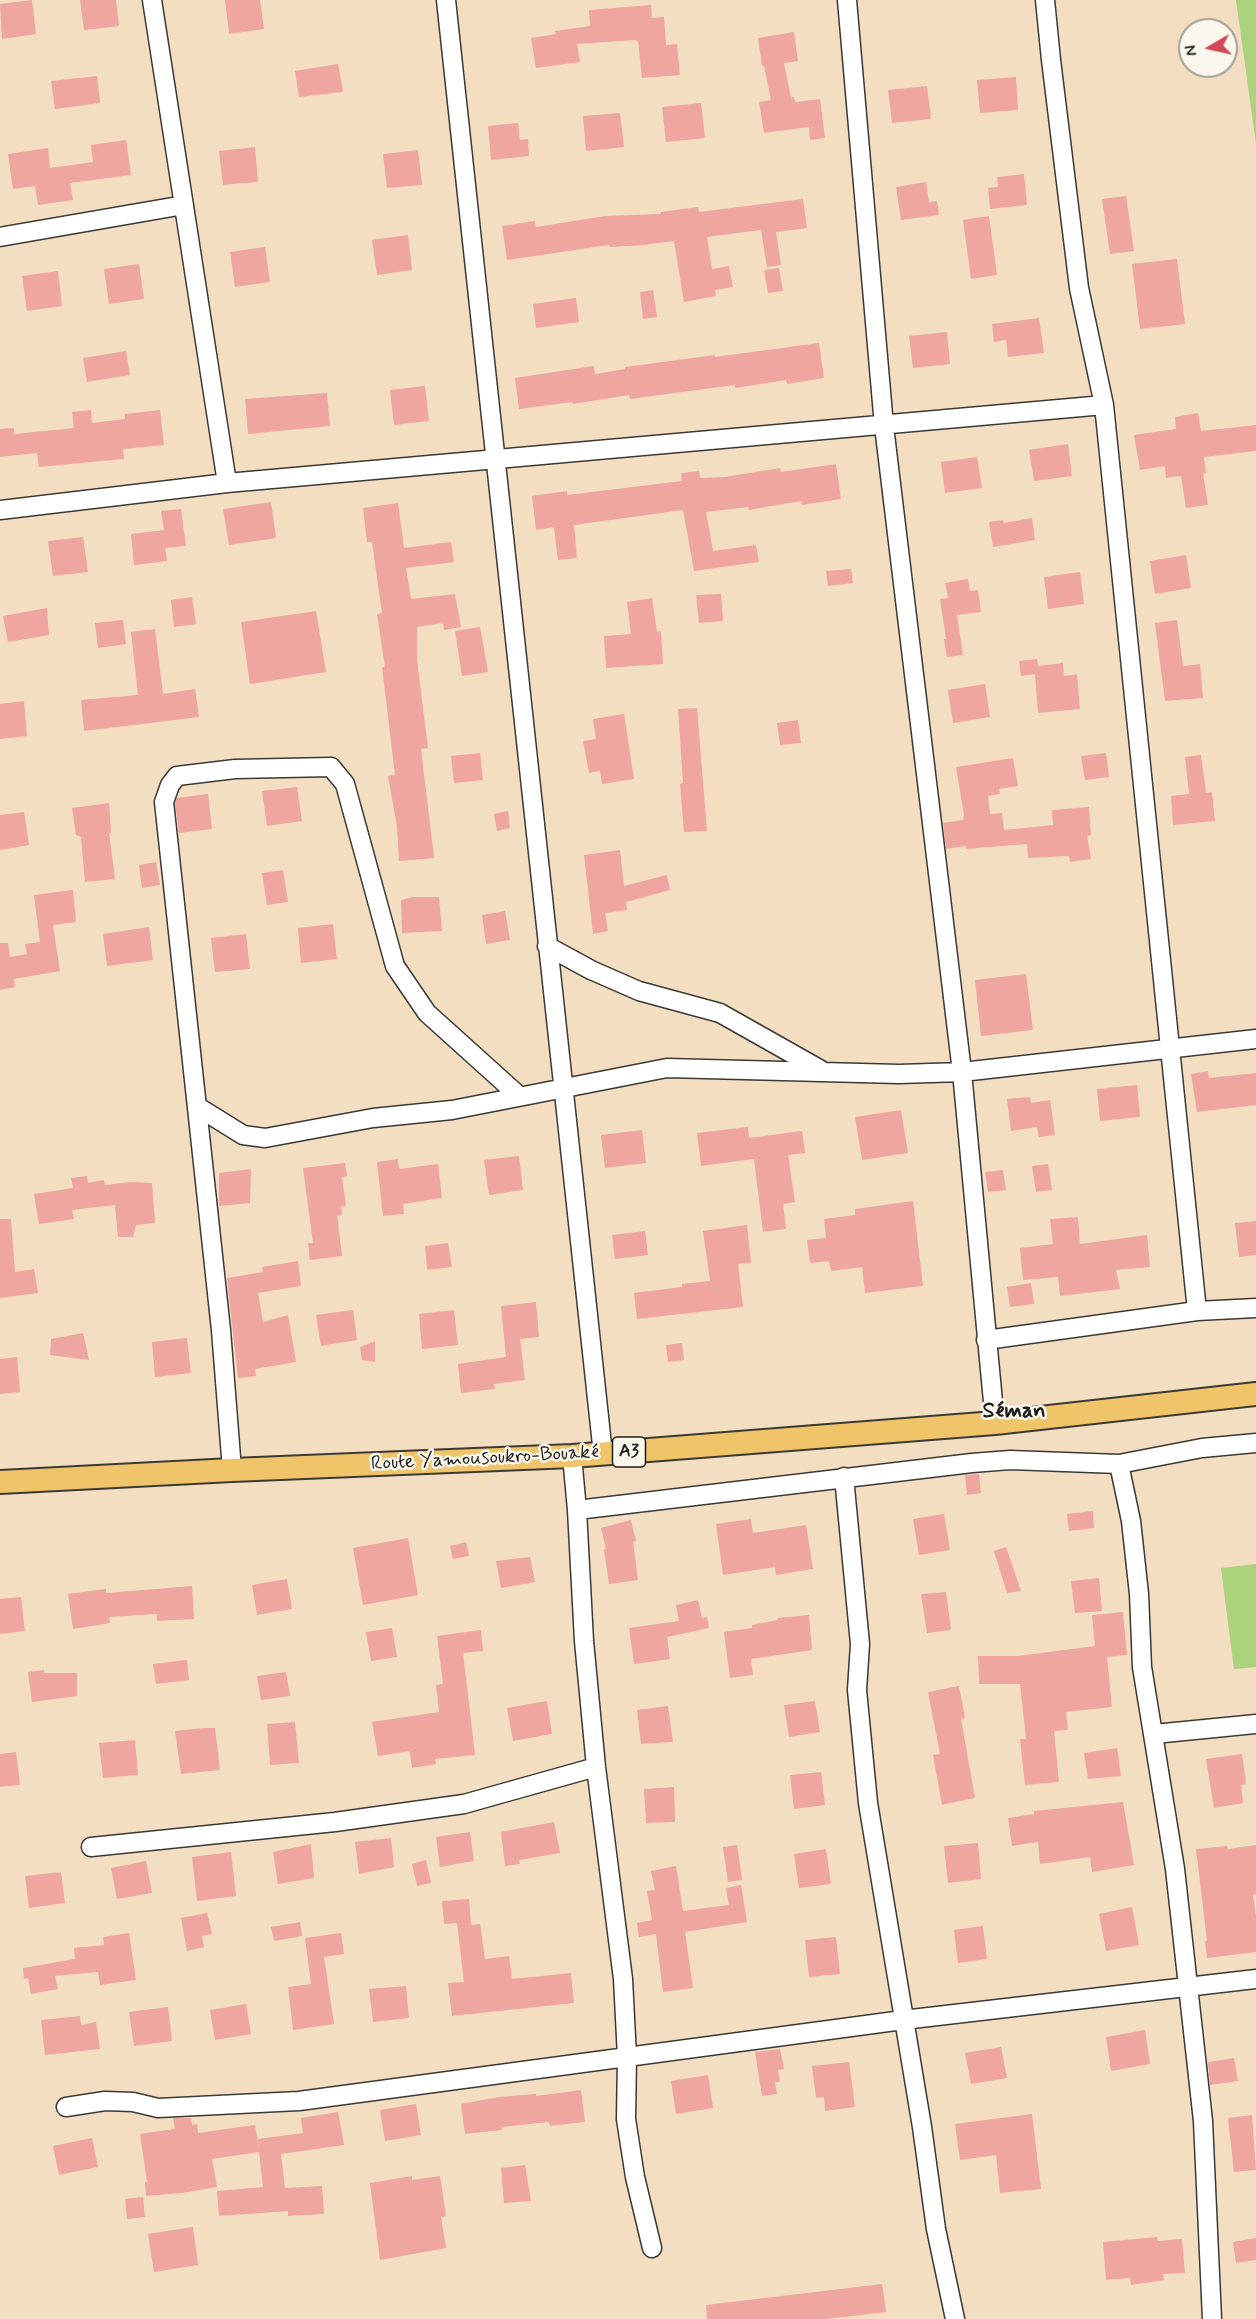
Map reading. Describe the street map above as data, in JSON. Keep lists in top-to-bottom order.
{
  "streets": {
    "main road": ["A3", "Route Yamousoukro-Bouaké"]
  },
  "districts": ["Séman"],
  "north": "left"
}
